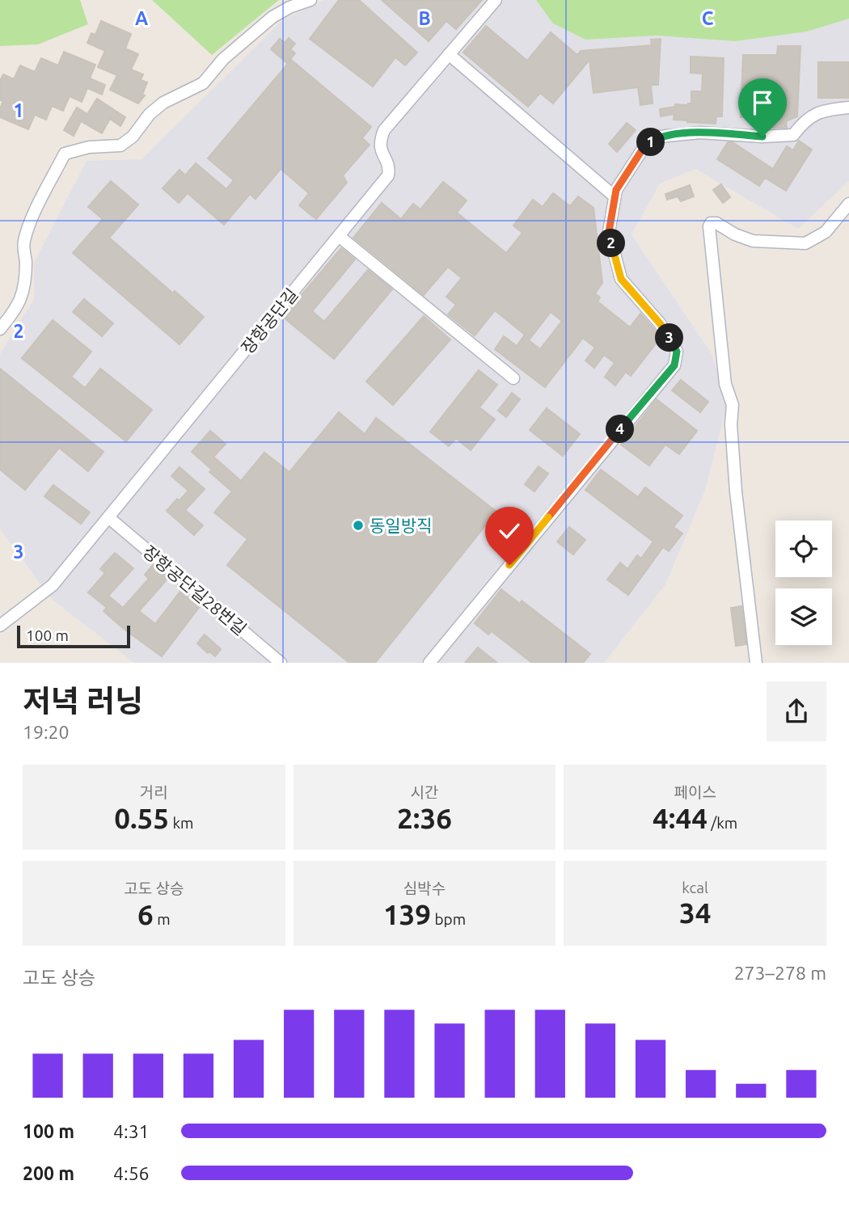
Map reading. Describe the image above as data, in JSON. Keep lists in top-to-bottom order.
{
  "streets": {
    "street": ["장항공단길", "장항공단길28번길"]
  },
  "crossings": [
    ["장항공단길", "장항공단길28번길"]
  ],
  "places": ["동일방직"],
  "scale_bar": "100 m",
  "page": {
    "pins": [
      "1",
      "2",
      "3",
      "4"
    ],
    "scale": "100 m",
    "heading": ["저녁 러닝", "19:20"],
    "stats": [
      ["거리", "0.55 km"],
      ["시간", "2:36"],
      ["페이스", "4:44 /km"],
      ["고도 상승", "6 m"],
      ["심박수", "139 bpm"],
      ["kcal", "34"]
    ],
    "chart": ["고도 상승", "273–278 m"],
    "list": [
      {
        "name": "100 m",
        "note": "4:31"
      },
      {
        "name": "200 m",
        "note": "4:56"
      }
    ]
  },
  "grid": {
    "columns": ["A", "B", "C"],
    "rows": ["1", "2", "3"]
  }
}
